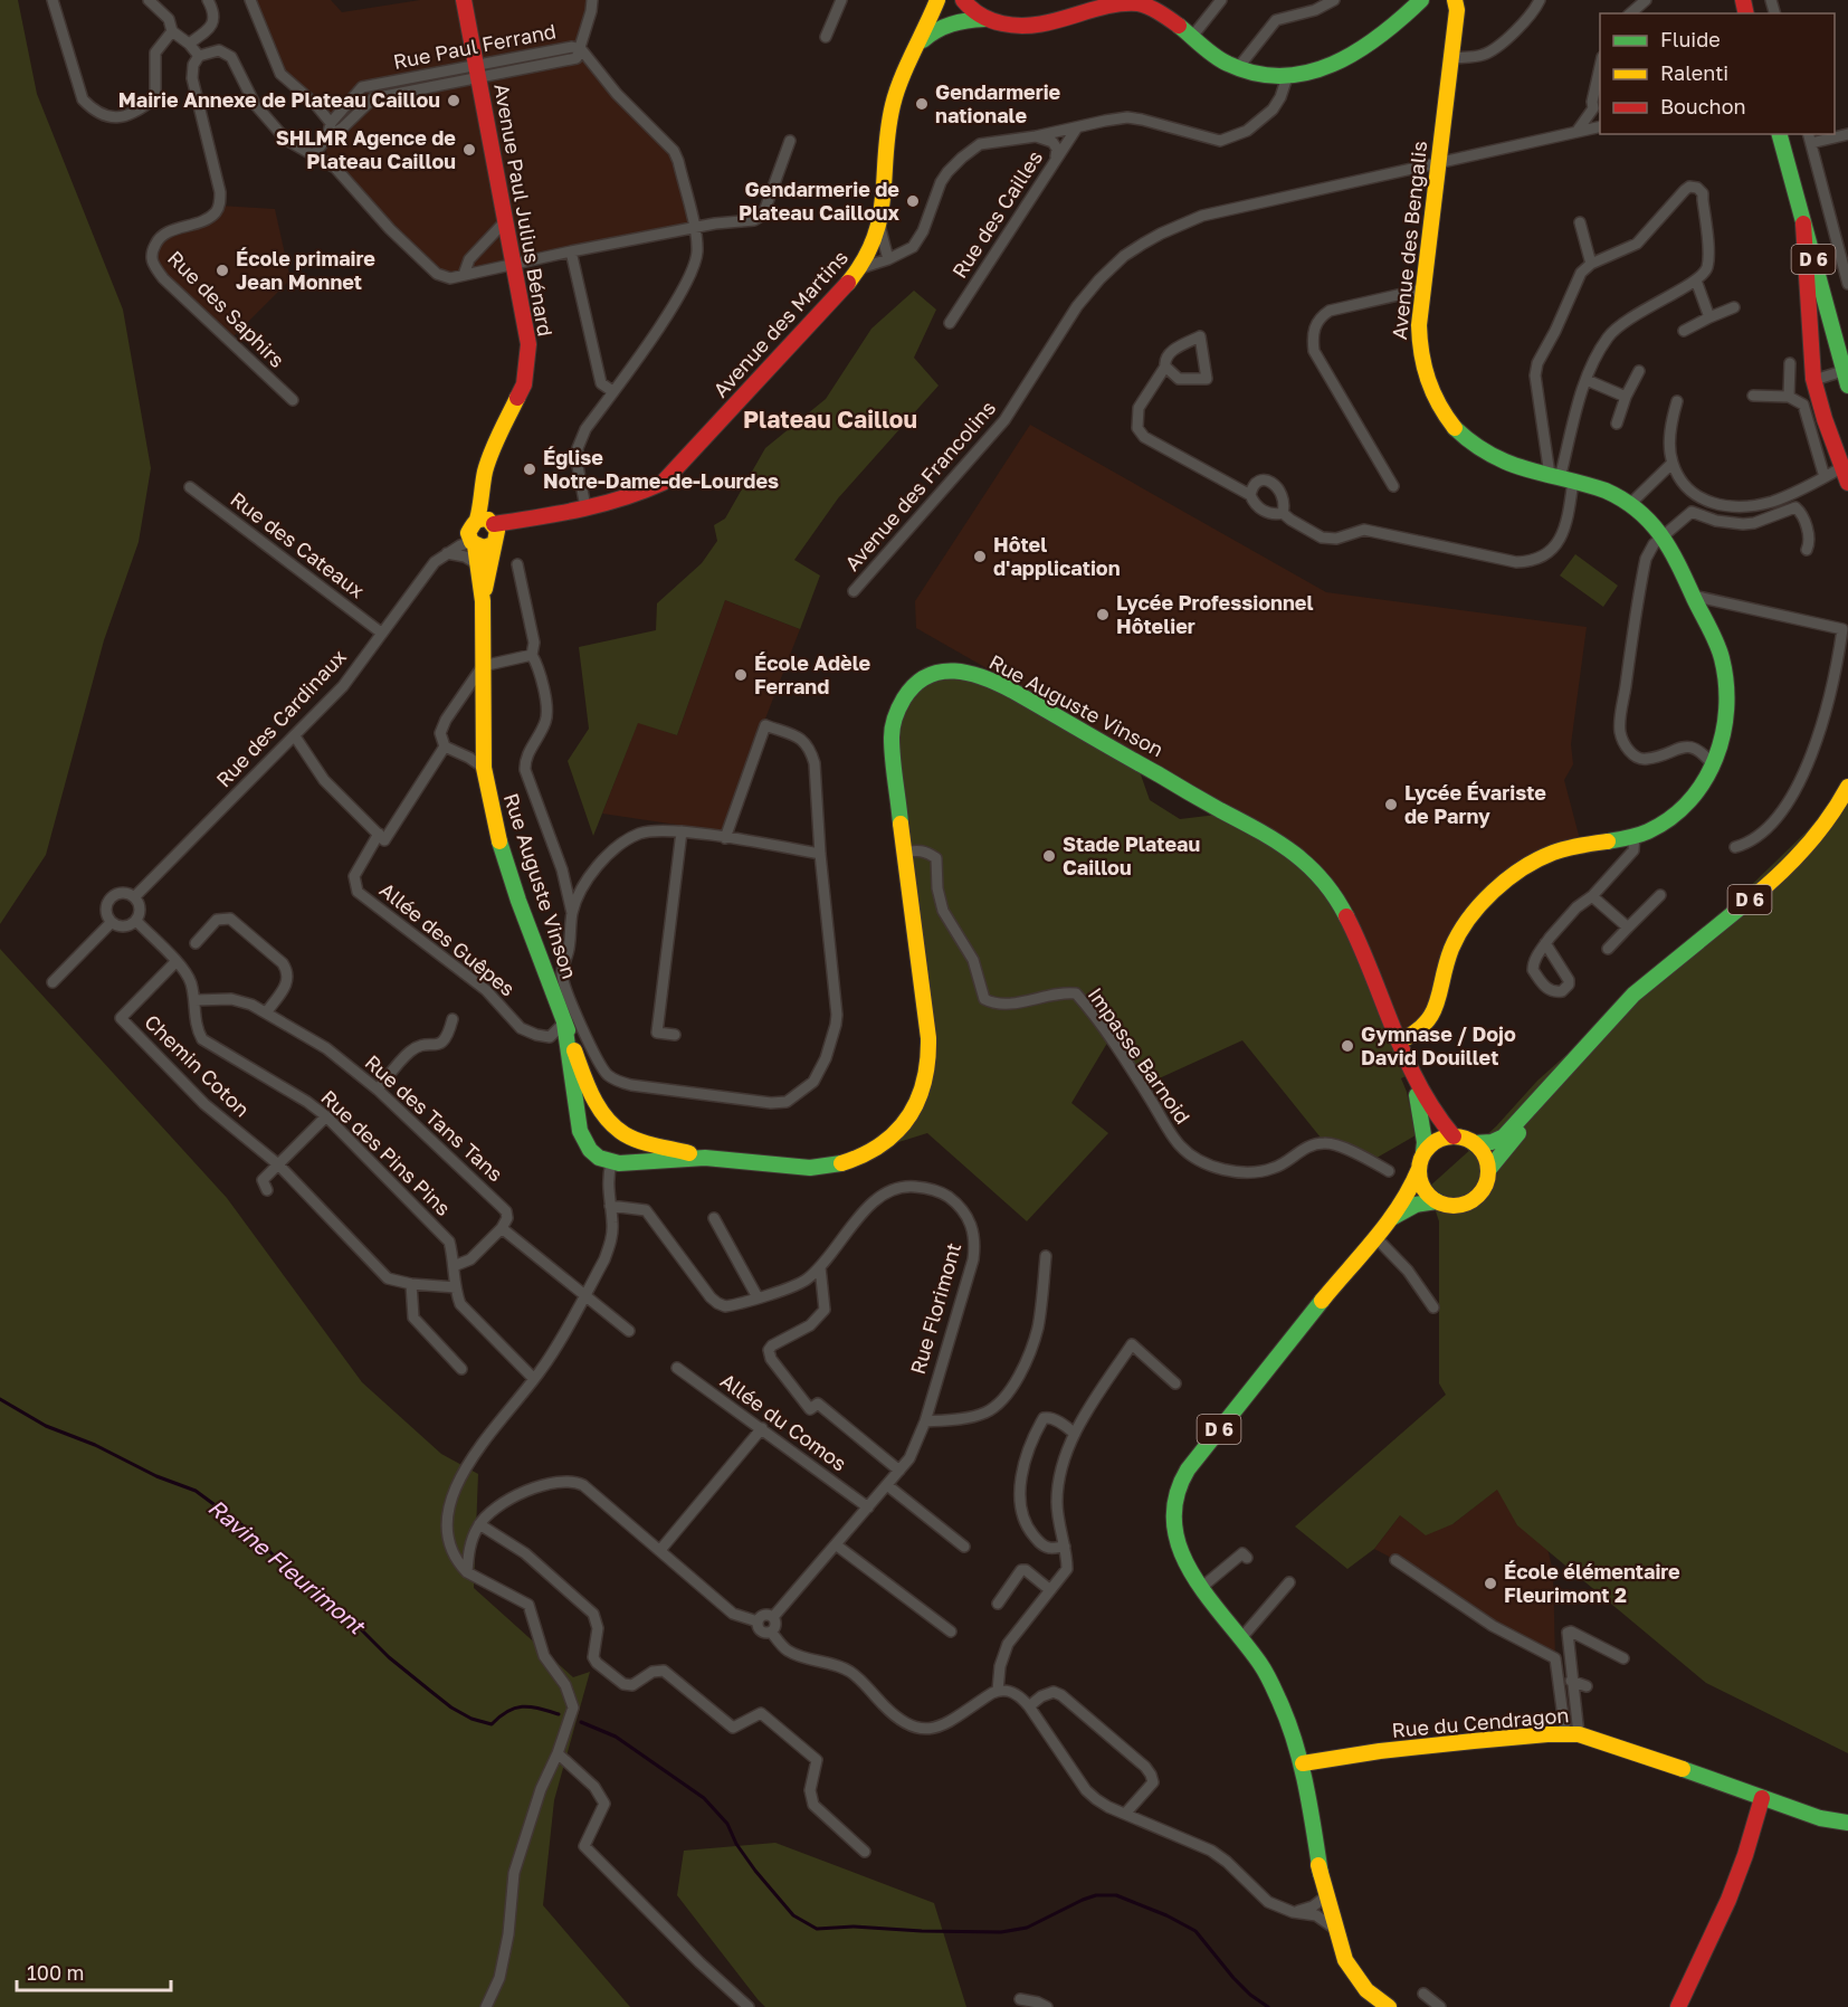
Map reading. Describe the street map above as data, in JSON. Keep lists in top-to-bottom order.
{
  "streets": {
    "main road": [
      "Avenue Paul Julius Bénard",
      "Avenue des Bengalis",
      "D 6",
      "Avenue des Martins",
      "Rue Auguste Vinson",
      "Rue du Cendragon"
    ],
    "street": [
      "Rue Paul Ferrand",
      "Rue des Cailles",
      "Rue des Saphirs",
      "Avenue des Francolins",
      "Rue des Cateaux",
      "Rue des Cardinaux",
      "Allée des Guêpes",
      "Impasse Barnoid",
      "Chemin Coton",
      "Rue des Tans Tans",
      "Rue des Pins Pins",
      "Rue Florimont",
      "Allée du Comos"
    ]
  },
  "crossings": [
    ["Rue Paul Ferrand", "Avenue Paul Julius Bénard"],
    ["Avenue Paul Julius Bénard", "Avenue des Martins"],
    ["Avenue Paul Julius Bénard", "Rue Auguste Vinson"],
    ["Avenue Paul Julius Bénard", "Rue des Cardinaux"],
    ["Avenue des Bengalis", "Avenue des Francolins"],
    ["Avenue des Bengalis", "Rue Auguste Vinson"],
    ["D 6", "Rue Auguste Vinson"],
    ["D 6", "Rue du Cendragon"],
    ["Avenue des Martins", "Rue des Cardinaux"],
    ["Rue des Cateaux", "Rue des Cardinaux"],
    ["Rue Auguste Vinson", "Allée des Guêpes"],
    ["Rue Auguste Vinson", "Impasse Barnoid"],
    ["Rue des Cardinaux", "Rue des Pins Pins"],
    ["Chemin Coton", "Rue des Pins Pins"],
    ["Rue des Tans Tans", "Rue des Pins Pins"],
    ["Rue Florimont", "Allée du Comos"]
  ],
  "districts": ["Plateau Caillou"],
  "water": ["Ravine Fleurimont"],
  "places": [
    "Mairie Annexe de Plateau Caillou",
    "Gendarmerie nationale",
    "SHLMR Agence de Plateau Caillou",
    "Gendarmerie de Plateau Cailloux",
    "École primaire Jean Monnet",
    "Église Notre-Dame-de-Lourdes",
    "Hôtel d'application",
    "Lycée Professionnel Hôtelier",
    "École Adèle Ferrand",
    "Lycée Évariste de Parny",
    "Stade Plateau Caillou",
    "Gymnase / Dojo David Douillet",
    "École élémentaire Fleurimont 2"
  ],
  "legend": ["Fluide", "Ralenti", "Bouchon"],
  "scale_bar": "100 m"
}
